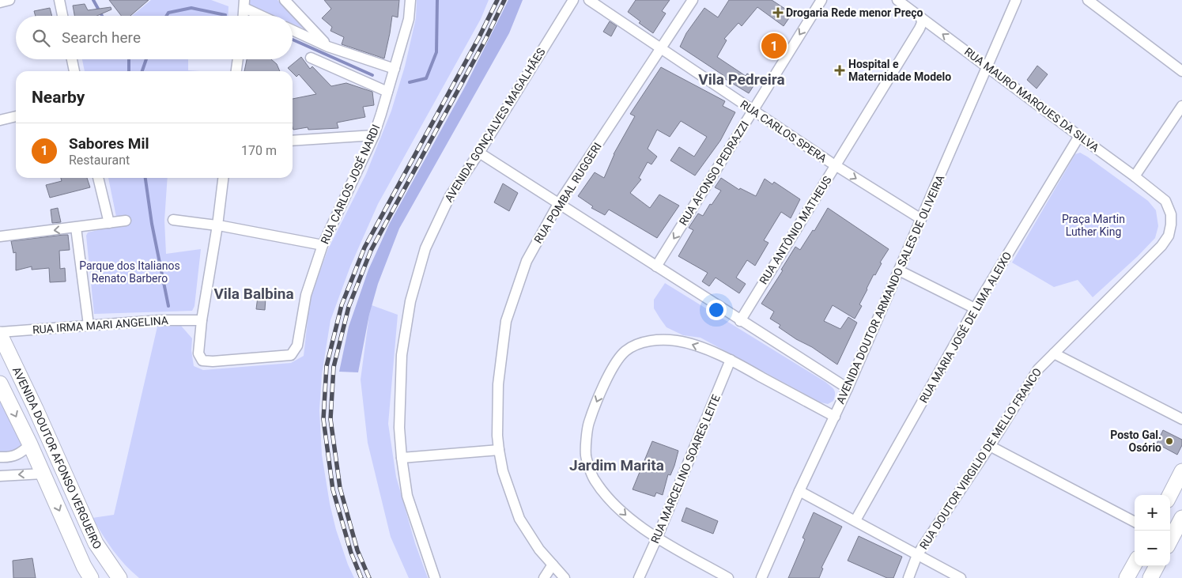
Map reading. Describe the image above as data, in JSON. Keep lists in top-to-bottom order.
{
  "streets": {
    "main road": ["AVENIDA DOUTOR AFONSO VERGUEIRO"],
    "street": [
      "RUA MAURO MARQUES DA SILVA",
      "AVENIDA GONÇALVES MAGALHÃES",
      "RUA CARLOS SPERA",
      "RUA AFONSO PEDRAZZI",
      "RUA CARLOS JOSÉ NARDI",
      "RUA POMBAL RUGGERI",
      "RUA ANTÔNIO MATHEUS",
      "AVENIDA DOUTOR ARMANDO SALES DE OLIVEIRA",
      "RUA IRMA MARI ANGELINA",
      "RUA MARIA JOSÉ DE LIMA ALEIXO",
      "RUA DOUTOR VIRGILIO DE MELLO FRANCO",
      "RUA MARCELINO SOARES LEITE"
    ]
  },
  "crossings": [
    ["RUA MAURO MARQUES DA SILVA", "RUA ANTÔNIO MATHEUS"],
    ["RUA MAURO MARQUES DA SILVA", "AVENIDA DOUTOR ARMANDO SALES DE OLIVEIRA"],
    ["RUA MAURO MARQUES DA SILVA", "RUA MARIA JOSÉ DE LIMA ALEIXO"],
    ["RUA MAURO MARQUES DA SILVA", "RUA DOUTOR VIRGILIO DE MELLO FRANCO"],
    ["RUA CARLOS SPERA", "RUA AFONSO PEDRAZZI"],
    ["RUA CARLOS SPERA", "RUA POMBAL RUGGERI"],
    ["RUA CARLOS SPERA", "RUA ANTÔNIO MATHEUS"],
    ["RUA CARLOS SPERA", "AVENIDA DOUTOR ARMANDO SALES DE OLIVEIRA"],
    ["RUA CARLOS JOSÉ NARDI", "RUA IRMA MARI ANGELINA"],
    ["RUA IRMA MARI ANGELINA", "AVENIDA DOUTOR AFONSO VERGUEIRO"]
  ],
  "one_way": ["RUA AFONSO PEDRAZZI"],
  "districts": ["Vila Pedreira", "Vila Balbina", "Jardim Marita"],
  "parks": ["Praça Martin Luther King", "Parque dos Italianos Renato Barbero"],
  "places": {
    "health": ["Drogaria Rede menor Preço", "Hospital e Maternidade Modelo"],
    "other": ["Posto Gal. Osório"]
  },
  "page": {
    "search": "Search here",
    "pins": "1",
    "heading": "Nearby",
    "list": [
      {
        "mark": "1",
        "name": "Sabores Mil",
        "note": "Restaurant",
        "value": "170 m"
      }
    ],
    "map_buttons": ["+", "−"]
  }
}
